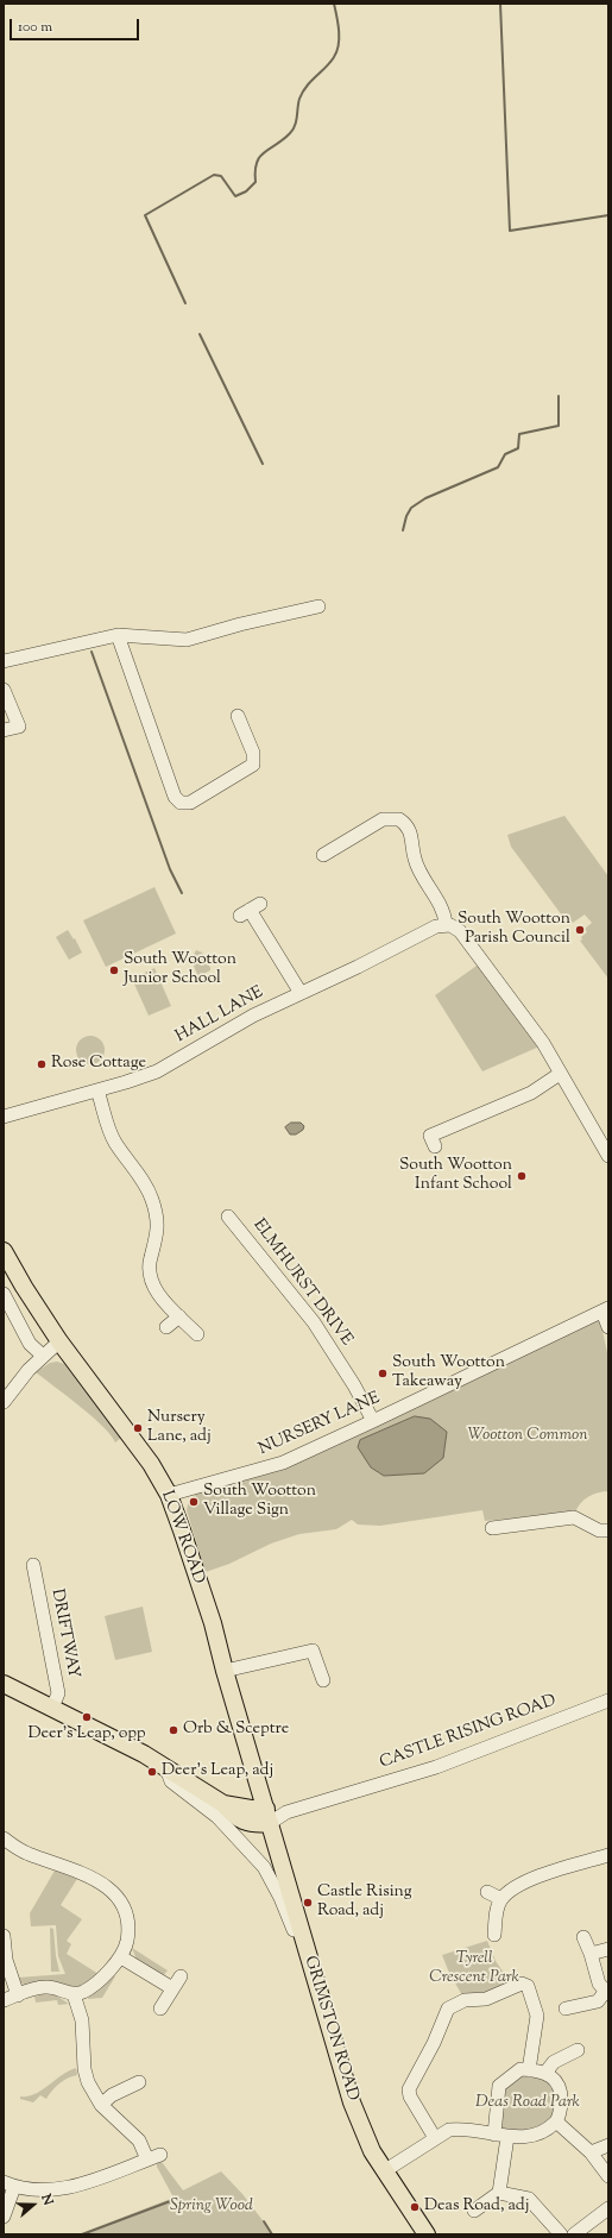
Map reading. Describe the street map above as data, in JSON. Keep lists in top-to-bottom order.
{
  "streets": {
    "main road": ["LOW ROAD", "GRIMSTON ROAD"],
    "street": [
      "HALL LANE",
      "ELMHURST DRIVE",
      "NURSERY LANE",
      "DRIFTWAY",
      "CASTLE RISING ROAD"
    ]
  },
  "crossings": [
    ["ELMHURST DRIVE", "NURSERY LANE"],
    ["NURSERY LANE", "LOW ROAD"],
    ["LOW ROAD", "CASTLE RISING ROAD"],
    ["LOW ROAD", "GRIMSTON ROAD"],
    ["CASTLE RISING ROAD", "GRIMSTON ROAD"]
  ],
  "parks": [
    "Wootton Common",
    "Tyrell Crescent Park",
    "Deas Road Park",
    "Spring Wood"
  ],
  "places": [
    "South Wootton Parish Council",
    "South Wootton Junior School",
    "Rose Cottage",
    "South Wootton Infant School",
    "South Wootton Takeaway",
    "Nursery Lane, adj",
    "South Wootton Village Sign",
    "Deer's Leap, opp",
    "Orb & Sceptre",
    "Deer's Leap, adj",
    "Castle Rising Road, adj",
    "Deas Road, adj"
  ],
  "scale_bar": "100 m",
  "north": "right"
}
